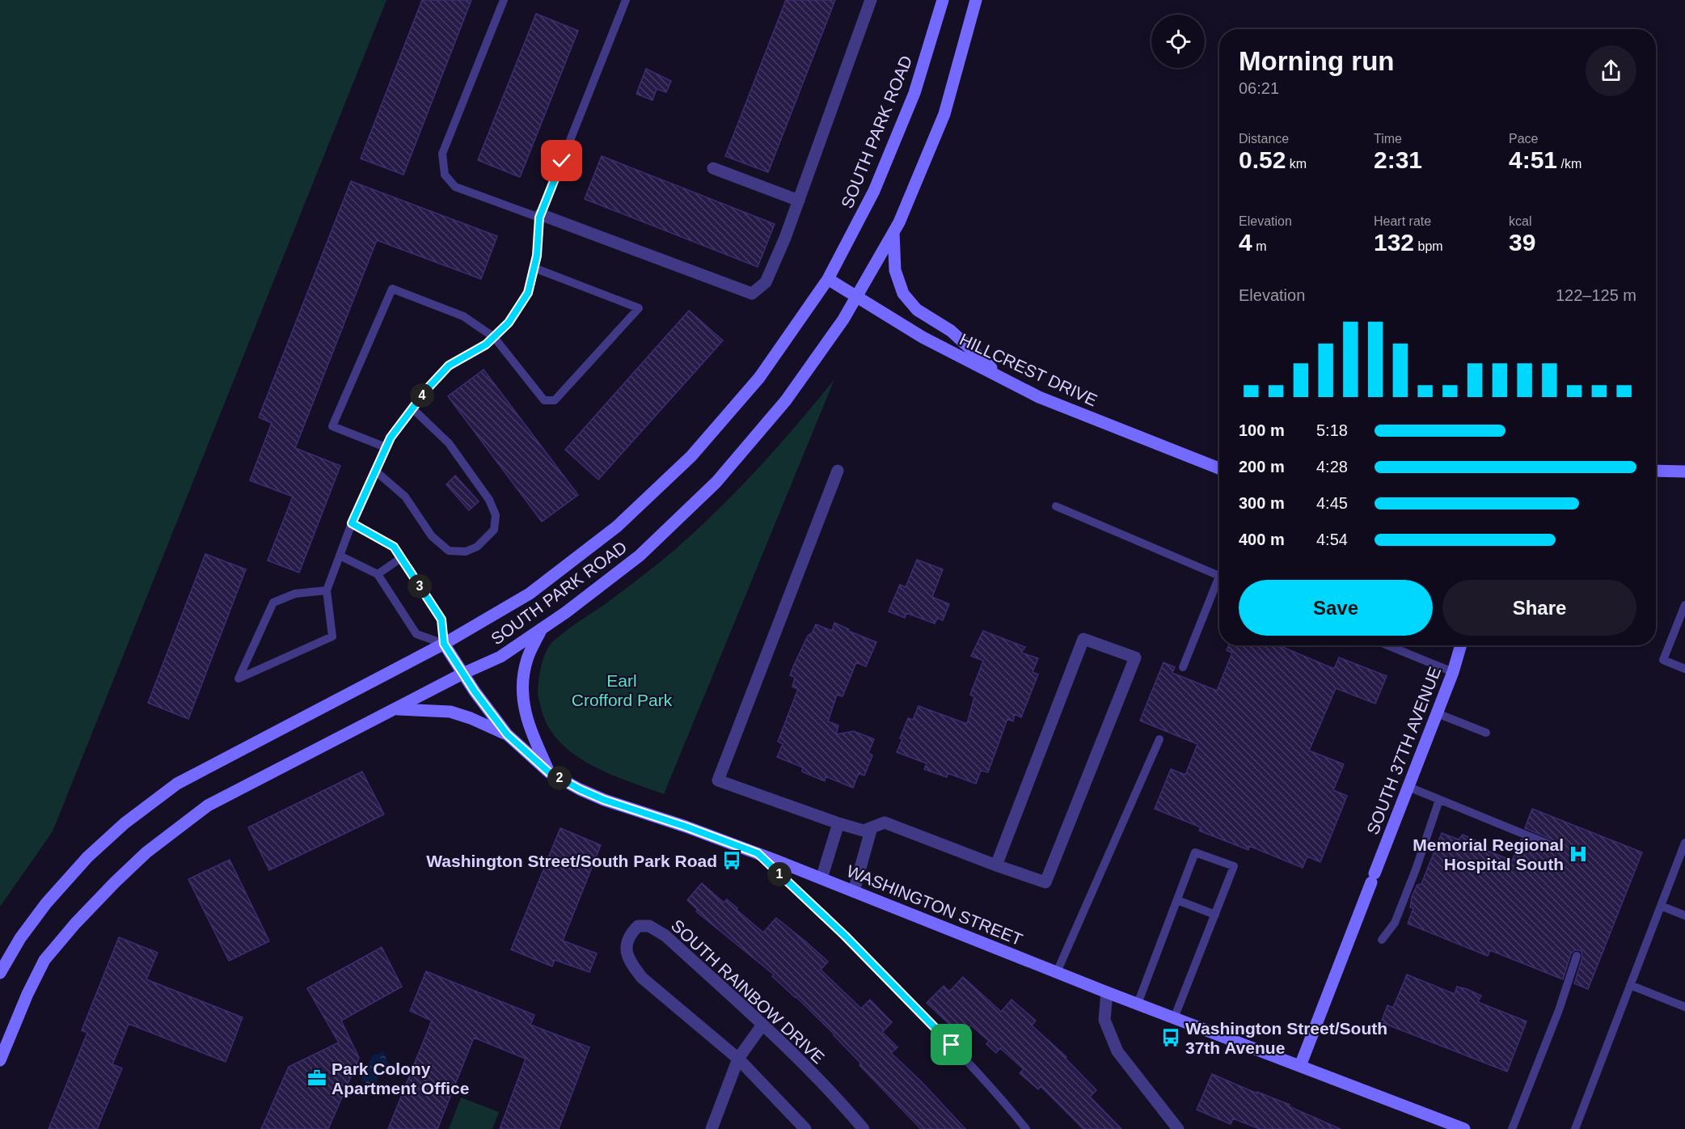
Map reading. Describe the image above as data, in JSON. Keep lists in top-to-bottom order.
{
  "streets": {
    "street": [
      "SOUTH PARK ROAD",
      "HILLCREST DRIVE",
      "SOUTH 37TH AVENUE",
      "WASHINGTON STREET",
      "SOUTH RAINBOW DRIVE"
    ]
  },
  "crossings": [
    ["SOUTH PARK ROAD", "HILLCREST DRIVE"],
    ["SOUTH PARK ROAD", "WASHINGTON STREET"],
    ["SOUTH 37TH AVENUE", "WASHINGTON STREET"]
  ],
  "parks": ["Earl Crofford Park"],
  "places": {
    "hospital": ["Memorial Regional Hospital South"],
    "bus stop": ["Washington Street/South Park Road", "Washington Street/South 37th Avenue"],
    "office": ["Park Colony Apartment Office"]
  },
  "page": {
    "heading": ["Morning run", "06:21"],
    "stats": [
      ["Distance", "0.52 km"],
      ["Time", "2:31"],
      ["Pace", "4:51 /km"],
      ["Elevation", "4 m"],
      ["Heart rate", "132 bpm"],
      ["kcal", "39"]
    ],
    "chart": ["Elevation", "122–125 m"],
    "pins": [
      "4",
      "3",
      "2",
      "1"
    ],
    "list": [
      {
        "name": "100 m",
        "note": "5:18"
      },
      {
        "name": "200 m",
        "note": "4:28"
      },
      {
        "name": "300 m",
        "note": "4:45"
      },
      {
        "name": "400 m",
        "note": "4:54"
      }
    ],
    "buttons": ["Save", "Share"]
  }
}
